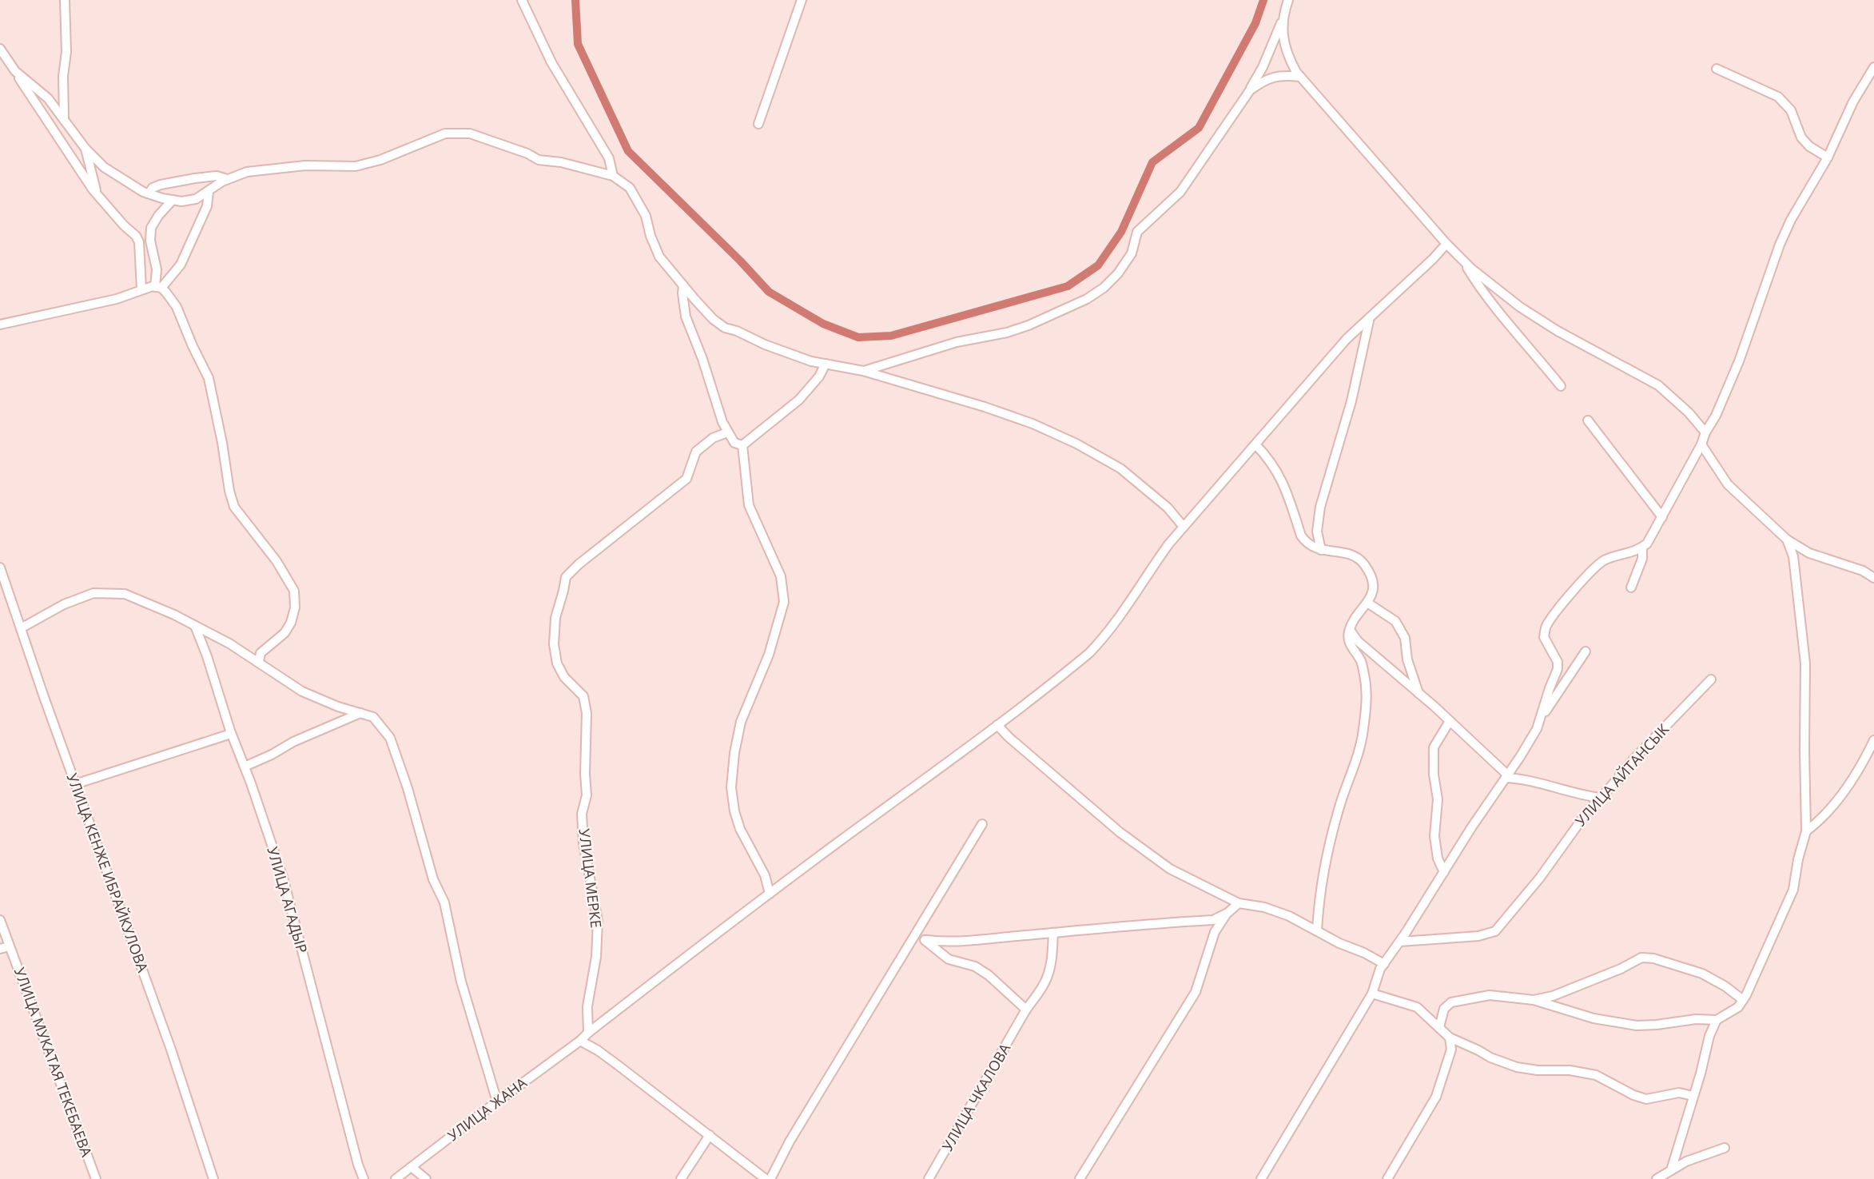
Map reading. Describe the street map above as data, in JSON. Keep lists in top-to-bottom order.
{
  "streets": {
    "street": [
      "УЛИЦА АЙТАНСЫК",
      "УЛИЦА КЕНЖЕ ИБРАЙКУЛОВА",
      "УЛИЦА МЕРКЕ",
      "УЛИЦА АГАДЫР",
      "УЛИЦА МУКАТАЯ ТЕКЕБАЕВА",
      "УЛИЦА ЧКАЛОВА",
      "УЛИЦА ЖАНА"
    ]
  },
  "crossings": [
    ["УЛИЦА МЕРКЕ", "УЛИЦА ЖАНА"]
  ]
}
